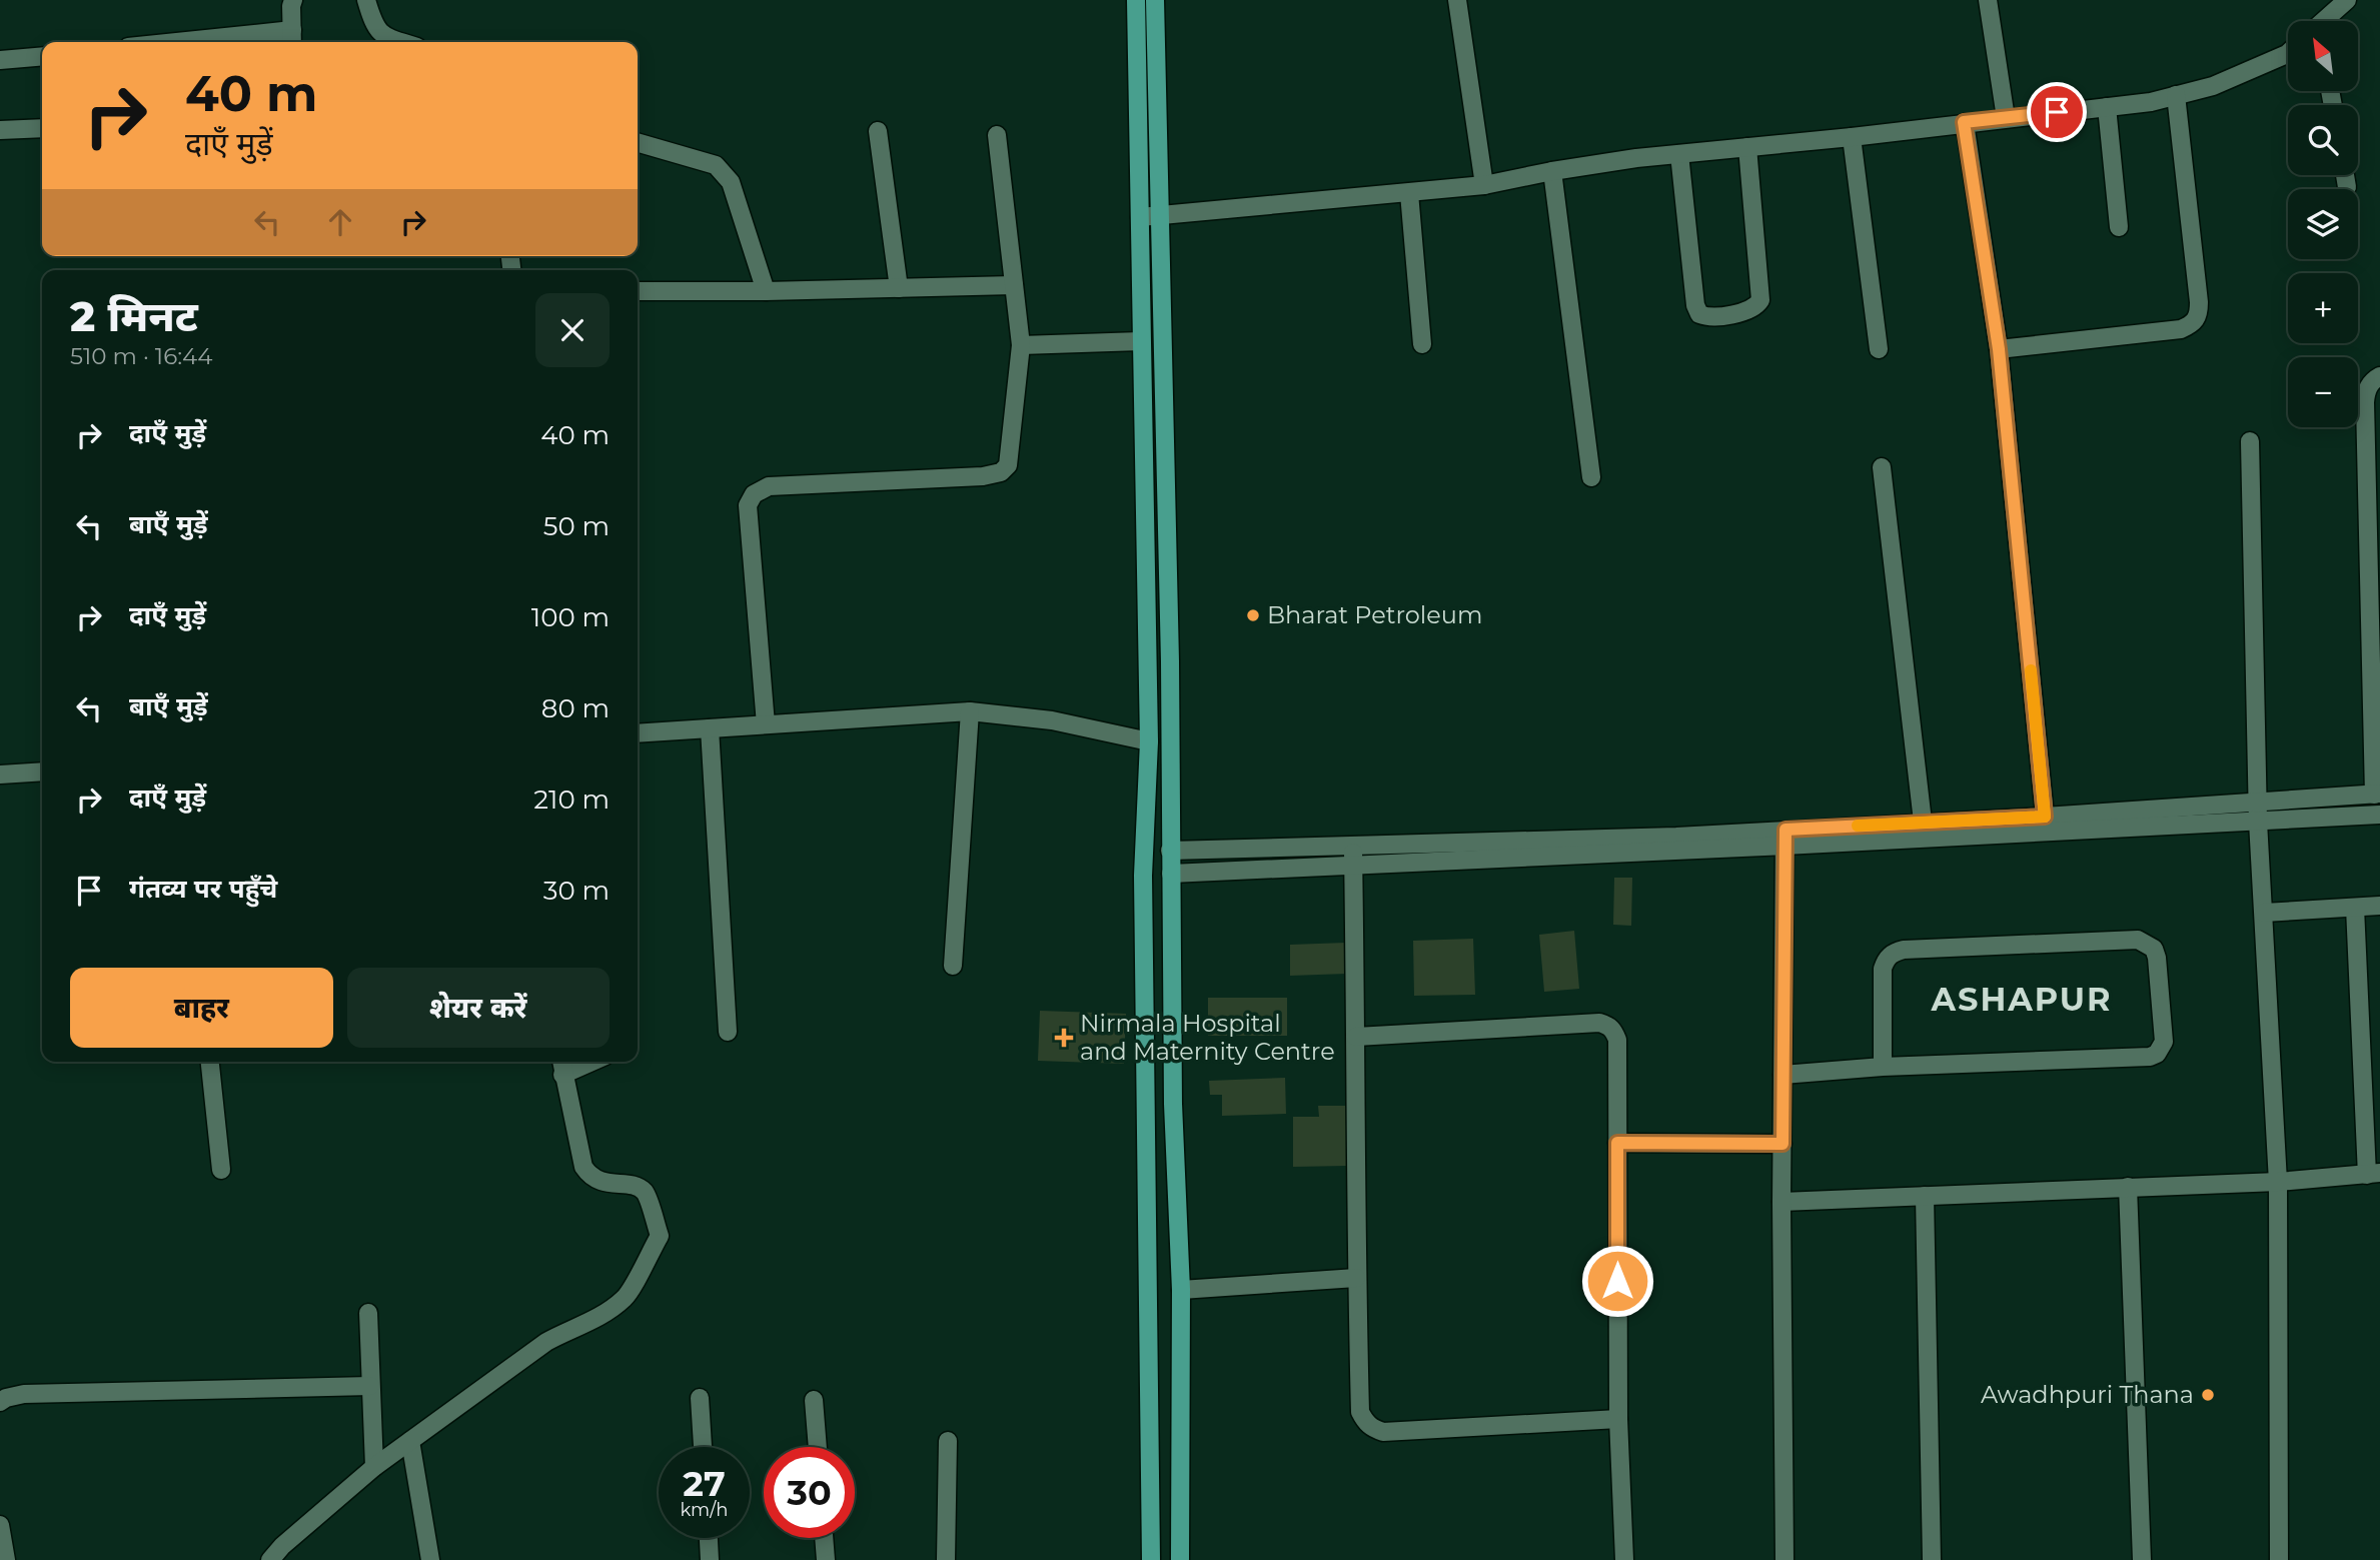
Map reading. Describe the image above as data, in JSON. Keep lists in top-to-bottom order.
{
  "districts": ["ASHAPUR"],
  "places": {
    "other": ["Bharat Petroleum", "Awadhpuri Thana"],
    "health": ["Nirmala Hospital and Maternity Centre"]
  },
  "north": "top left",
  "page": {
    "map_buttons": ["+", "−"],
    "turn": ["40 m", "दाएँ मुड़ें"],
    "heading": ["2 मिनट", "510 m · 16:44"],
    "list": [
      {
        "name": "दाएँ मुड़ें",
        "value": "40 m"
      },
      {
        "name": "बाएँ मुड़ें",
        "value": "50 m"
      },
      {
        "name": "दाएँ मुड़ें",
        "value": "100 m"
      },
      {
        "name": "बाएँ मुड़ें",
        "value": "80 m"
      },
      {
        "name": "दाएँ मुड़ें",
        "value": "210 m"
      },
      {
        "name": "गंतव्य पर पहुँचे",
        "value": "30 m"
      }
    ],
    "buttons": ["बाहर", "शेयर करें"],
    "speed": "27 km/h",
    "limit": "30"
  }
}
